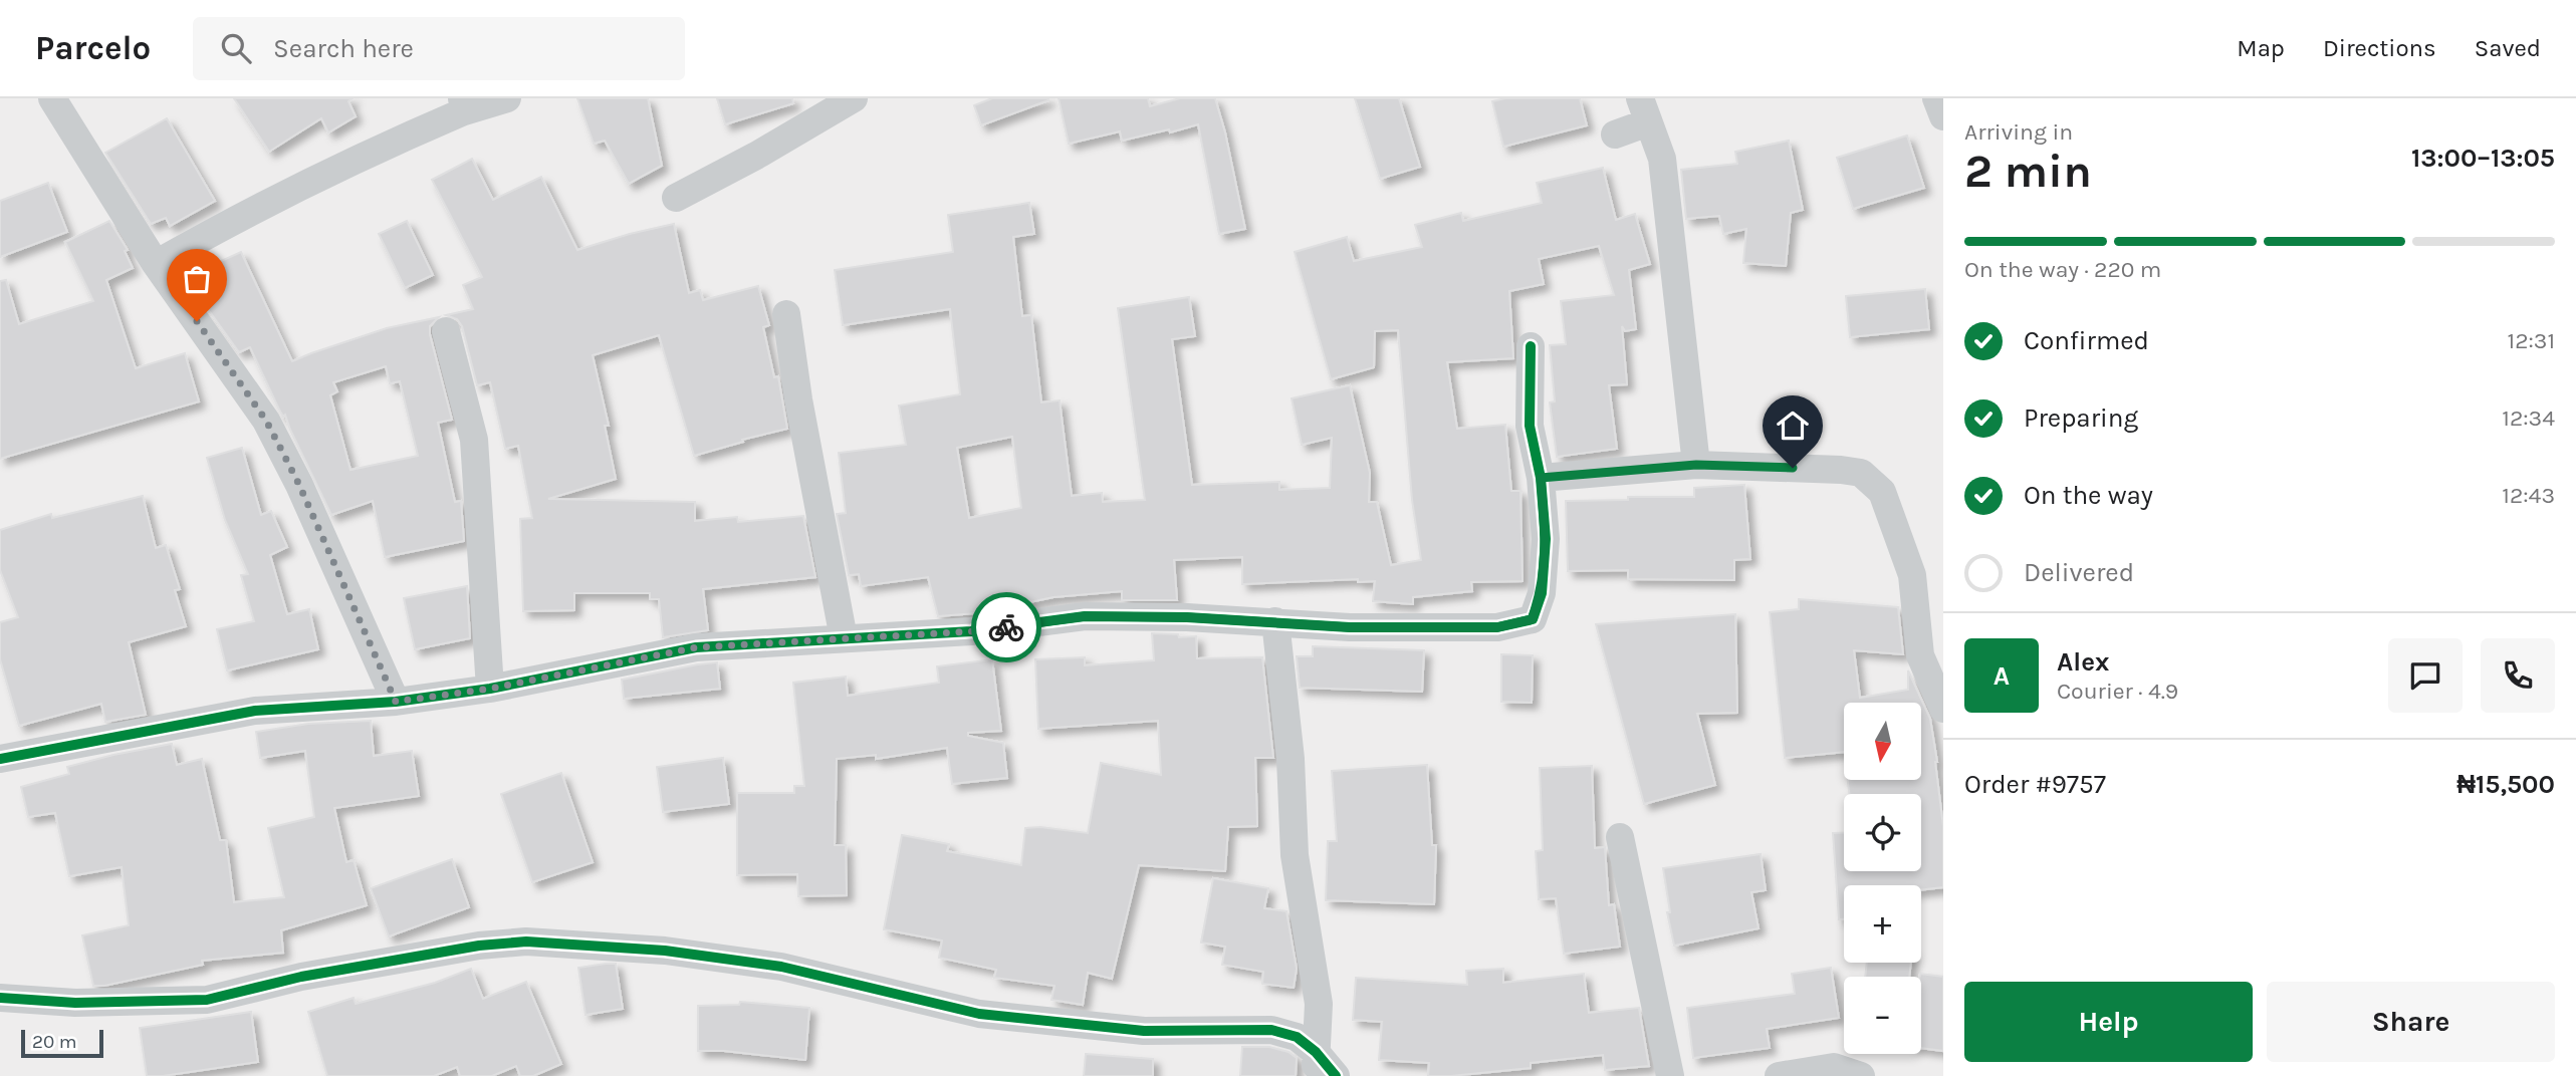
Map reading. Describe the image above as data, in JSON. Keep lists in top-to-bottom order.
{
  "scale_bar": "20 m",
  "north": "bottom",
  "page": {
    "header": "Parcelo",
    "search": "Search here",
    "nav": ["Map", "Directions", "Saved"],
    "heading": ["2 min", "Arriving in", "13:00–13:05"],
    "panel": [
      "Alex",
      "Courier · 4.9",
      "Order #9757",
      "₦15,500"
    ],
    "bar": "On the way · 220 m",
    "list": [
      ["Confirmed", "12:31"],
      ["Preparing", "12:34"],
      ["On the way", "12:43"],
      "Delivered"
    ],
    "round": "A",
    "map_buttons": ["+", "−"],
    "buttons": ["Help", "Share"],
    "scale": "20 m"
  }
}
